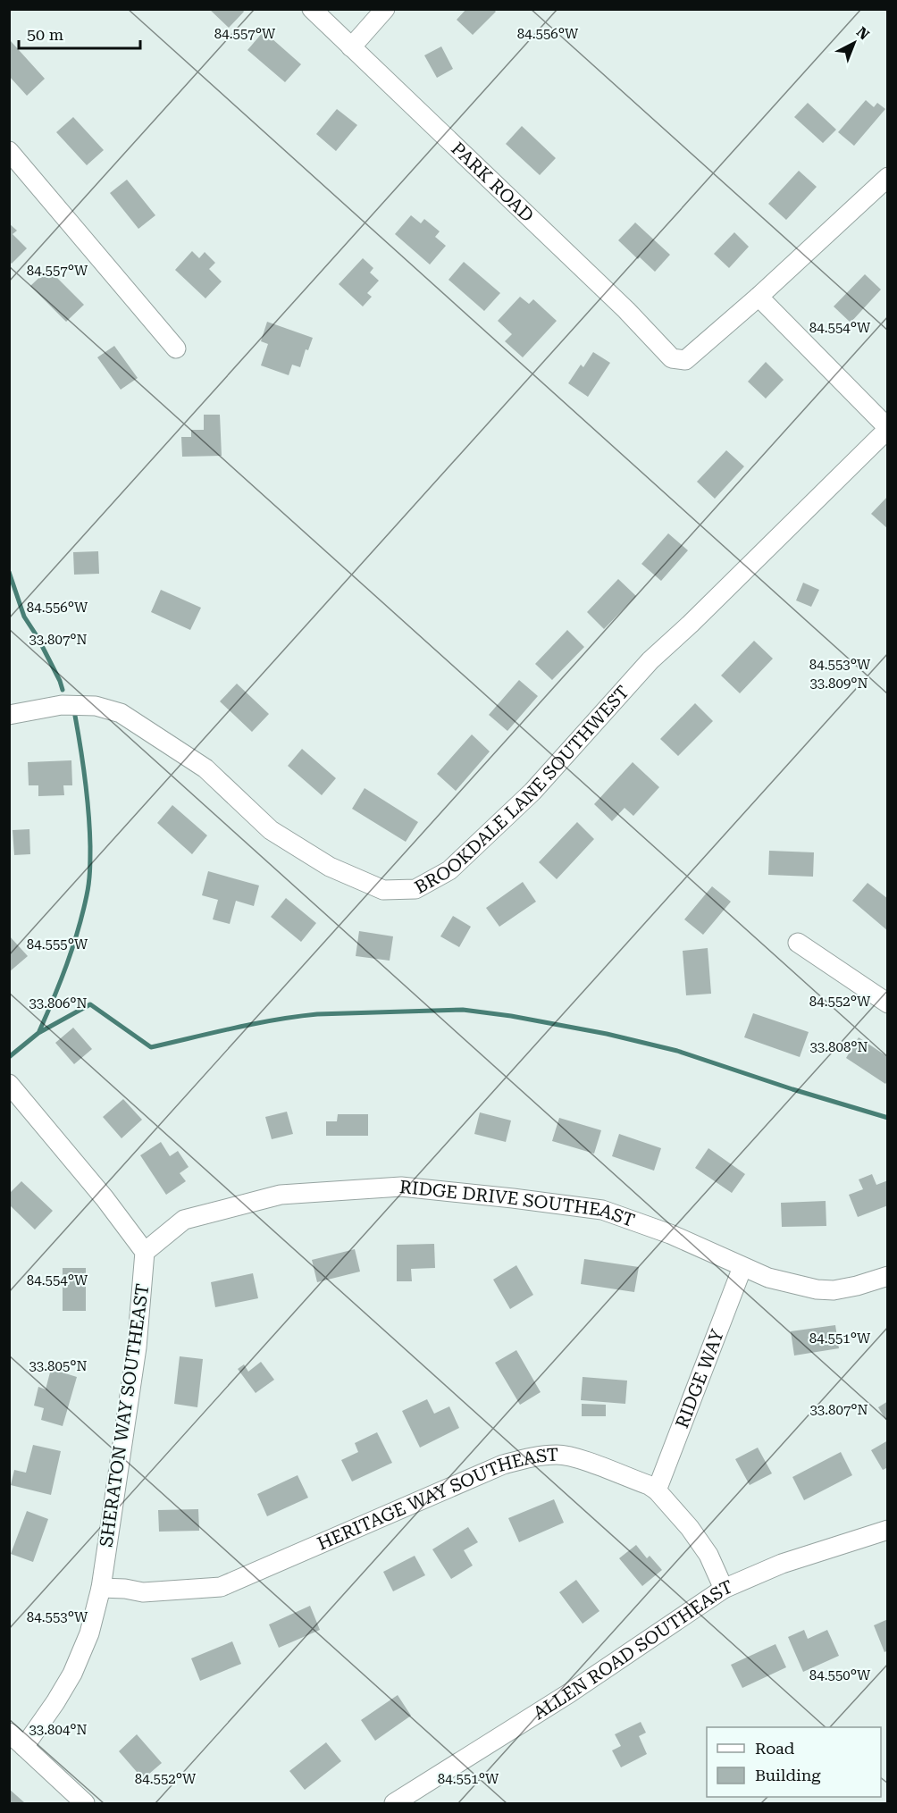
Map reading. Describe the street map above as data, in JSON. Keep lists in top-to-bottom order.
{
  "streets": {
    "street": [
      "PARK ROAD",
      "BROOKDALE LANE SOUTHWEST",
      "RIDGE DRIVE SOUTHEAST",
      "RIDGE WAY",
      "SHERATON WAY SOUTHEAST",
      "HERITAGE WAY SOUTHEAST",
      "ALLEN ROAD SOUTHEAST"
    ]
  },
  "crossings": [
    ["RIDGE DRIVE SOUTHEAST", "RIDGE WAY"],
    ["RIDGE DRIVE SOUTHEAST", "SHERATON WAY SOUTHEAST"],
    ["RIDGE WAY", "HERITAGE WAY SOUTHEAST"],
    ["SHERATON WAY SOUTHEAST", "HERITAGE WAY SOUTHEAST"],
    ["HERITAGE WAY SOUTHEAST", "ALLEN ROAD SOUTHEAST"]
  ],
  "legend": ["Road", "Building"],
  "scale_bar": "50 m",
  "north": "top right",
  "coordinates": [
    "84.557°W",
    "84.556°W",
    "84.554°W",
    "33.807°N",
    "84.553°W",
    "33.809°N",
    "84.555°W",
    "84.552°W",
    "33.806°N",
    "33.808°N",
    "84.551°W",
    "33.805°N",
    "84.550°W",
    "33.804°N"
  ]
}
